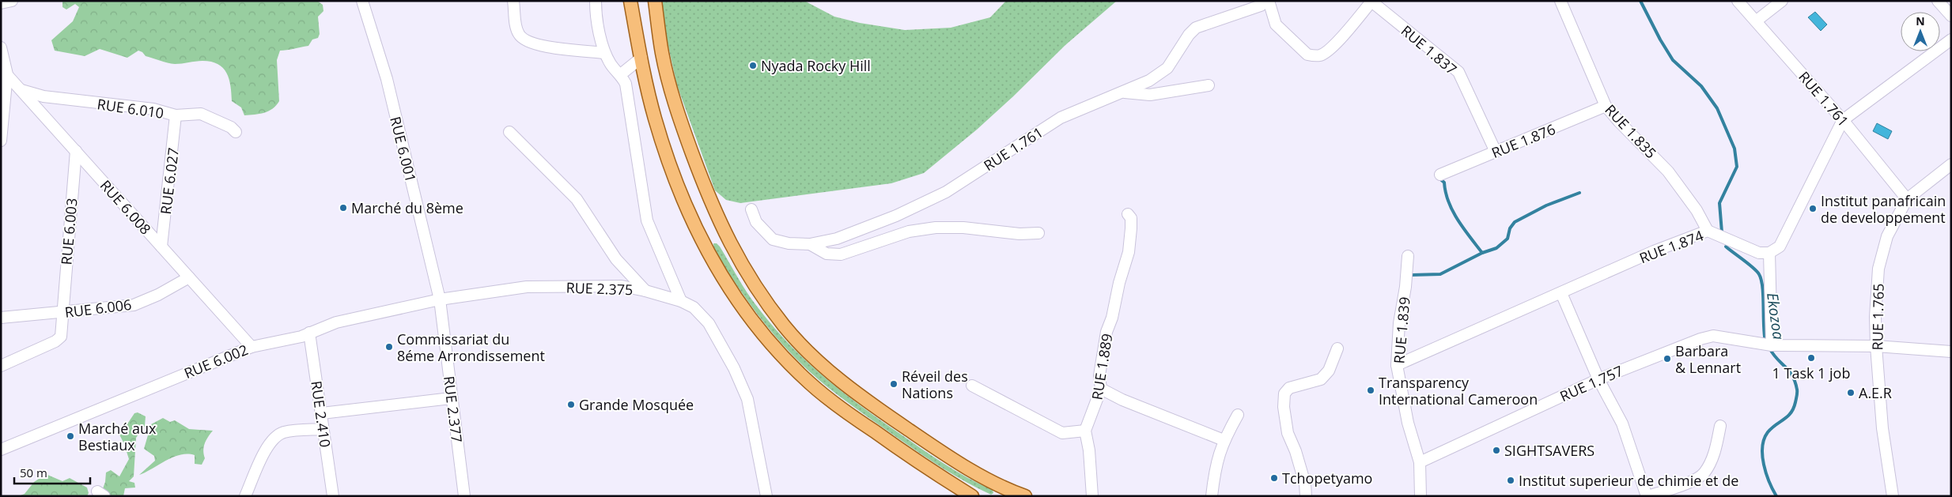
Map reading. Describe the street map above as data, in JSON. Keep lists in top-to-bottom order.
{
  "streets": {
    "street": [
      "RUE 1.837",
      "RUE 1.761",
      "RUE 6.010",
      "RUE 1.835",
      "RUE 1.876",
      "RUE 6.001",
      "RUE 6.027",
      "RUE 6.008",
      "RUE 6.003",
      "RUE 1.874",
      "RUE 2.375",
      "RUE 6.006",
      "RUE 1.765",
      "RUE 1.839",
      "RUE 6.002",
      "RUE 1.889",
      "RUE 1.757",
      "RUE 2.377",
      "RUE 2.410"
    ]
  },
  "crossings": [
    ["RUE 1.837", "RUE 1.876"],
    ["RUE 1.761", "RUE 1.765"],
    ["RUE 6.010", "RUE 6.027"],
    ["RUE 6.010", "RUE 6.008"],
    ["RUE 1.835", "RUE 1.876"],
    ["RUE 1.835", "RUE 1.874"],
    ["RUE 6.001", "RUE 2.375"],
    ["RUE 6.001", "RUE 6.002"],
    ["RUE 6.001", "RUE 2.377"],
    ["RUE 6.027", "RUE 6.008"],
    ["RUE 6.008", "RUE 6.003"],
    ["RUE 6.008", "RUE 6.006"],
    ["RUE 6.008", "RUE 6.002"],
    ["RUE 6.003", "RUE 6.006"],
    ["RUE 1.874", "RUE 1.839"],
    ["RUE 2.375", "RUE 6.002"],
    ["RUE 2.375", "RUE 2.377"],
    ["RUE 1.765", "RUE 1.757"],
    ["RUE 1.839", "RUE 1.757"],
    ["RUE 6.002", "RUE 2.377"],
    ["RUE 6.002", "RUE 2.410"]
  ],
  "water": ["Ekozoa"],
  "places": [
    "Nyada Rocky Hill",
    "Marché du 8ème",
    "Institut panafricain de developpement",
    "Commissariat du 8éme Arrondissement",
    "1 Task 1 job",
    "Barbara & Lennart",
    "Réveil des Nations",
    "Transparency International Cameroon",
    "A.E.R",
    "Grande Mosquée",
    "Marché aux Bestiaux",
    "SIGHTSAVERS",
    "Tchopetyamo",
    "Institut superieur de chimie et de"
  ],
  "scale_bar": "50 m",
  "north": "top"
}
